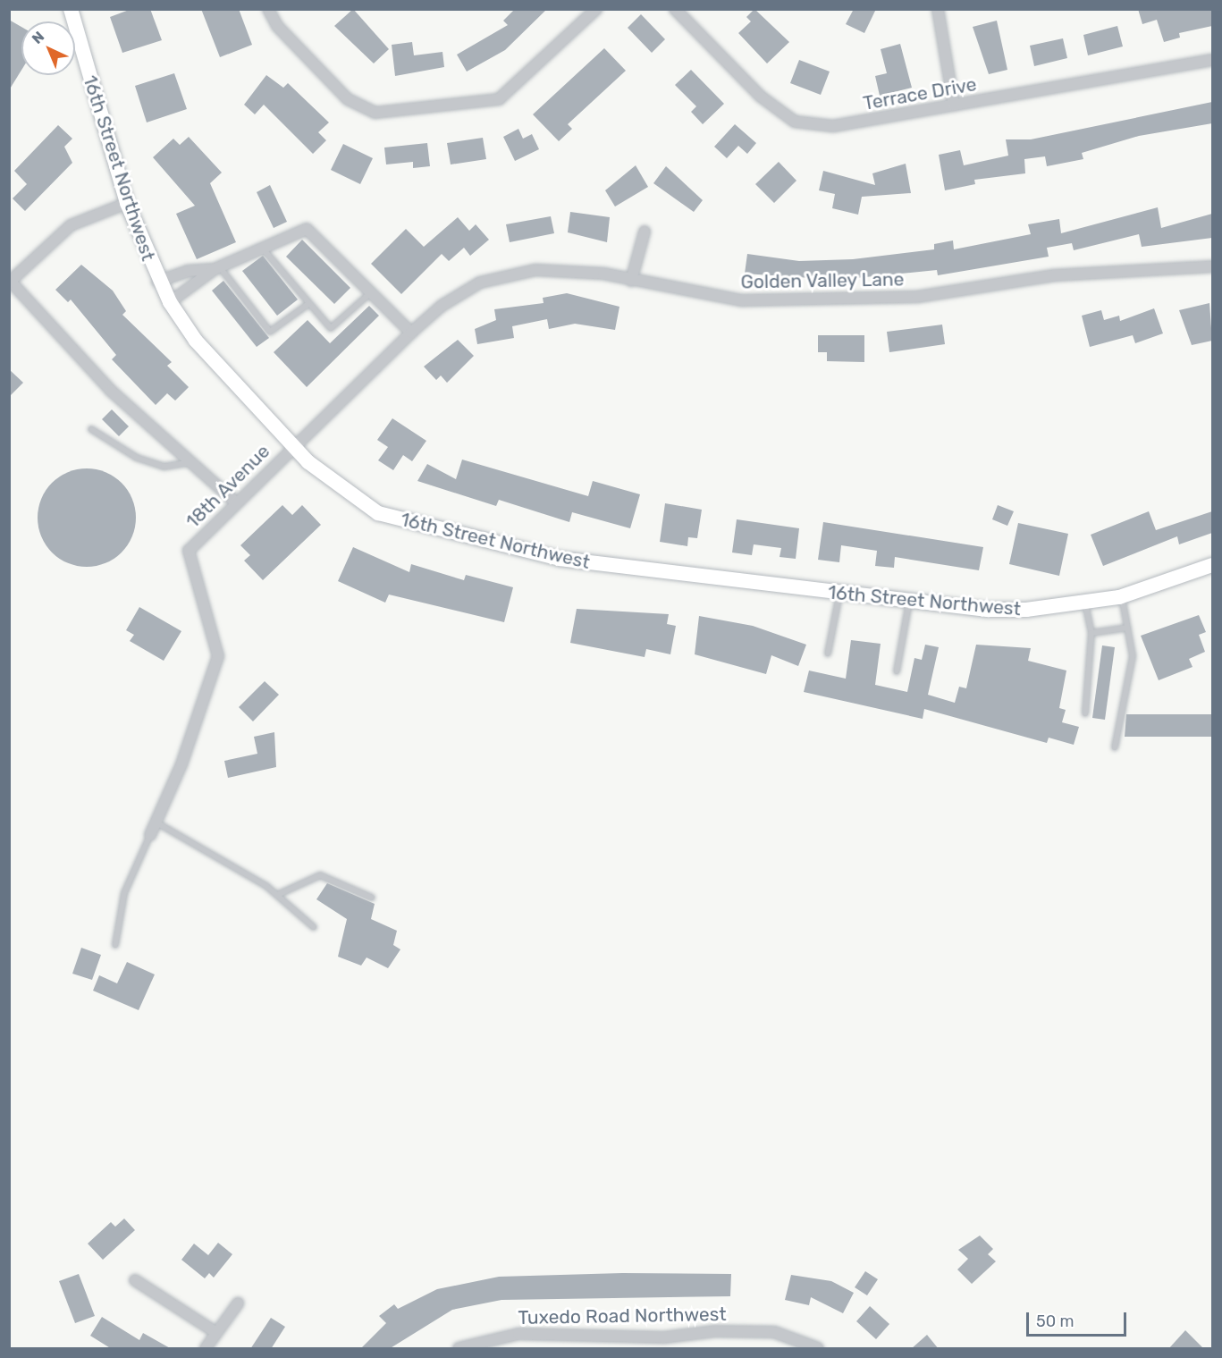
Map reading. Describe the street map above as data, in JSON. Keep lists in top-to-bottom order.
{
  "streets": {
    "street": [
      "Terrace Drive",
      "16th Street Northwest",
      "Golden Valley Lane",
      "18th Avenue",
      "Tuxedo Road Northwest"
    ]
  },
  "crossings": [
    ["16th Street Northwest", "18th Avenue"],
    ["Golden Valley Lane", "18th Avenue"]
  ],
  "scale_bar": "50 m",
  "north": "top left"
}
